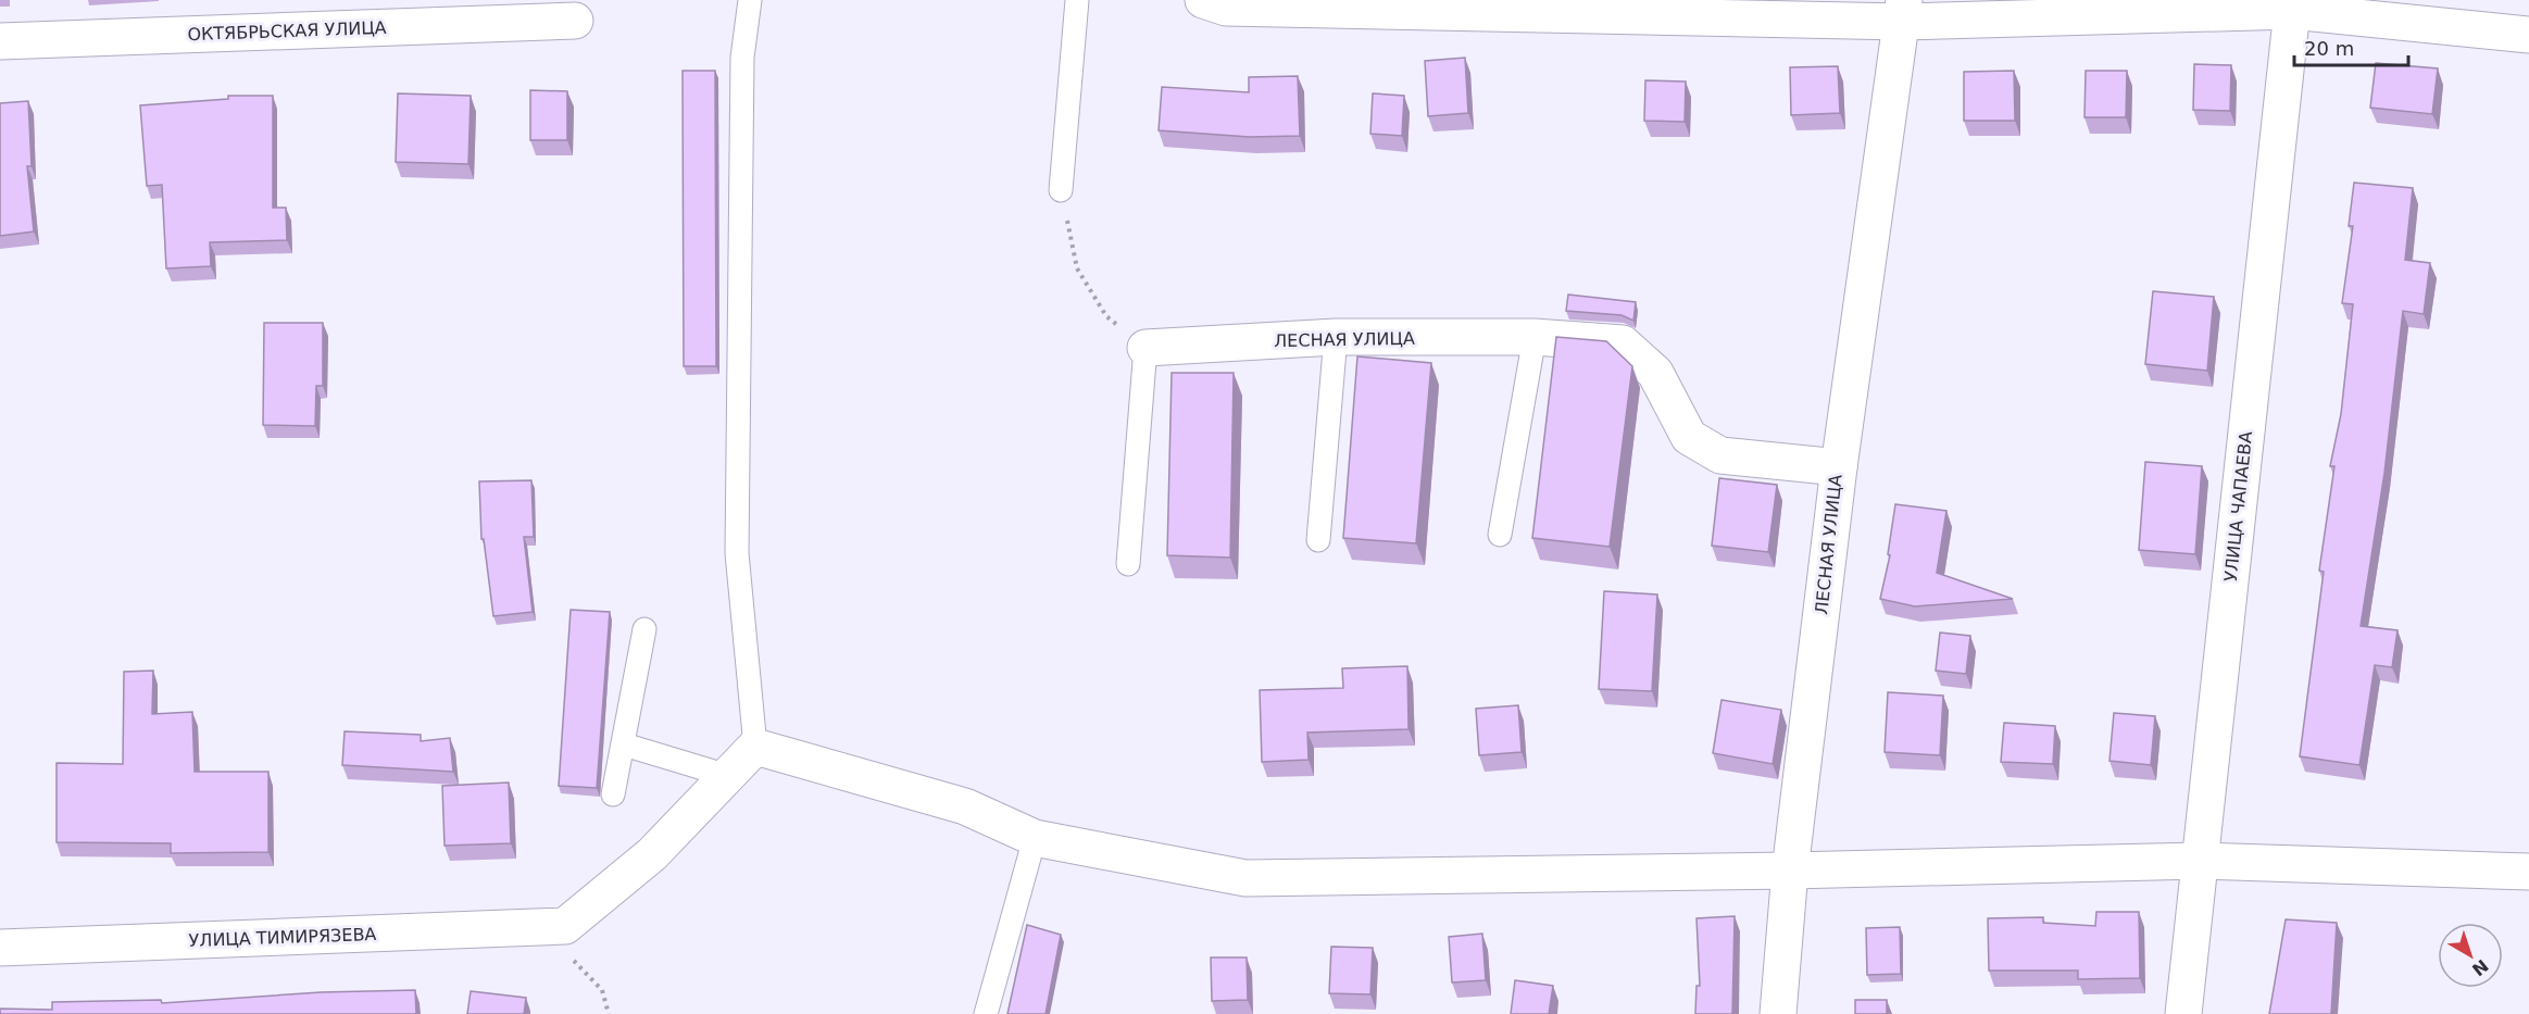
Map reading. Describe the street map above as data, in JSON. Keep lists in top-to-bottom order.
{
  "streets": {
    "street": [
      "ОКТЯБРЬСКАЯ УЛИЦА",
      "ЛЕСНАЯ УЛИЦА",
      "УЛИЦА ЧАПАЕВА",
      "УЛИЦА ТИМИРЯЗЕВА"
    ]
  },
  "scale_bar": "20 m",
  "north": "bottom right"
}
